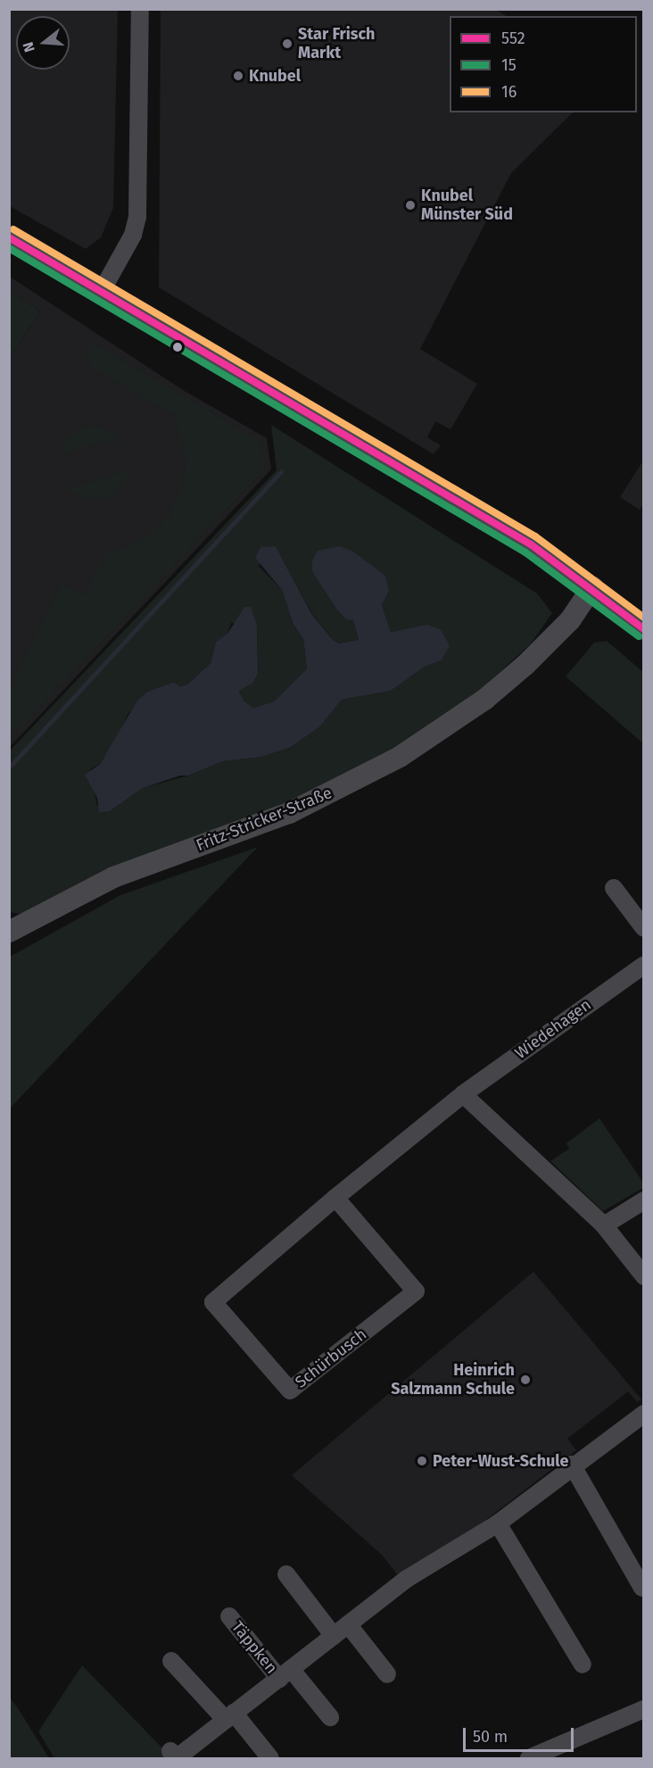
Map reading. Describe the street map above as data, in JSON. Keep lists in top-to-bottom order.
{
  "streets": {
    "main road": ["Fritz-Stricker-Straße"],
    "street": ["Wiedehagen", "Schürbusch", "Täppken"]
  },
  "crossings": [
    ["Wiedehagen", "Schürbusch"]
  ],
  "places": [
    "Star Frisch Markt",
    "Knubel",
    "Knubel Münster Süd",
    "Heinrich Salzmann Schule",
    "Peter-Wust-Schule"
  ],
  "lines": ["transit line 16", "transit line 552", "transit line 15"],
  "legend": ["552", "15", "16"],
  "scale_bar": "50 m",
  "north": "left"
}
